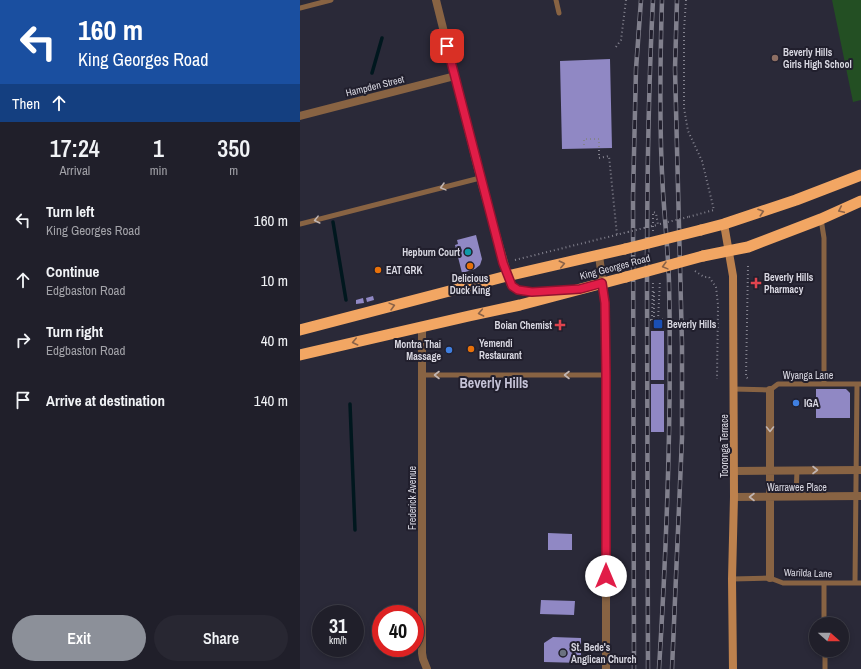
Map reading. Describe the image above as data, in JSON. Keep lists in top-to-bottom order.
{
  "streets": {
    "highway": ["King Georges Road"],
    "main road": ["Tooronga Terrace"],
    "street": ["Hampden Street", "Warrawee Place", "Frederick Avenue"],
    "lane": ["Wyanga Lane", "Warilda Lane"]
  },
  "crossings": [
    ["King Georges Road", "Tooronga Terrace"],
    ["King Georges Road", "Frederick Avenue"],
    ["Wyanga Lane", "Tooronga Terrace"],
    ["Tooronga Terrace", "Warrawee Place"],
    ["Tooronga Terrace", "Warilda Lane"]
  ],
  "districts": ["Beverly Hills"],
  "places": {
    "other": [
      "Beverly Hills Girls High School",
      "Hepburn Court",
      "Delicious Duck King",
      "EAT GRK",
      "Yemendi Restaurant",
      "Montra Thai Massage",
      "IGA",
      "St. Bede's Anglican Church"
    ],
    "health": ["Beverly Hills Pharmacy", "Boian Chemist"],
    "transit": ["Beverly Hills"]
  },
  "north": "right",
  "page": {
    "turn": ["160 m", "King Georges Road"],
    "then": "Then",
    "eta": [
      "17:24",
      "Arrival",
      "1",
      "min",
      "350",
      "m"
    ],
    "list": [
      {
        "name": "Turn left",
        "note": "King Georges Road",
        "value": "160 m"
      },
      {
        "name": "Continue",
        "note": "Edgbaston Road",
        "value": "10 m"
      },
      {
        "name": "Turn right",
        "note": "Edgbaston Road",
        "value": "40 m"
      },
      {
        "name": "Arrive at destination",
        "value": "140 m"
      }
    ],
    "speed": "31 km/h",
    "limit": "40",
    "buttons": ["Exit", "Share"]
  }
}
